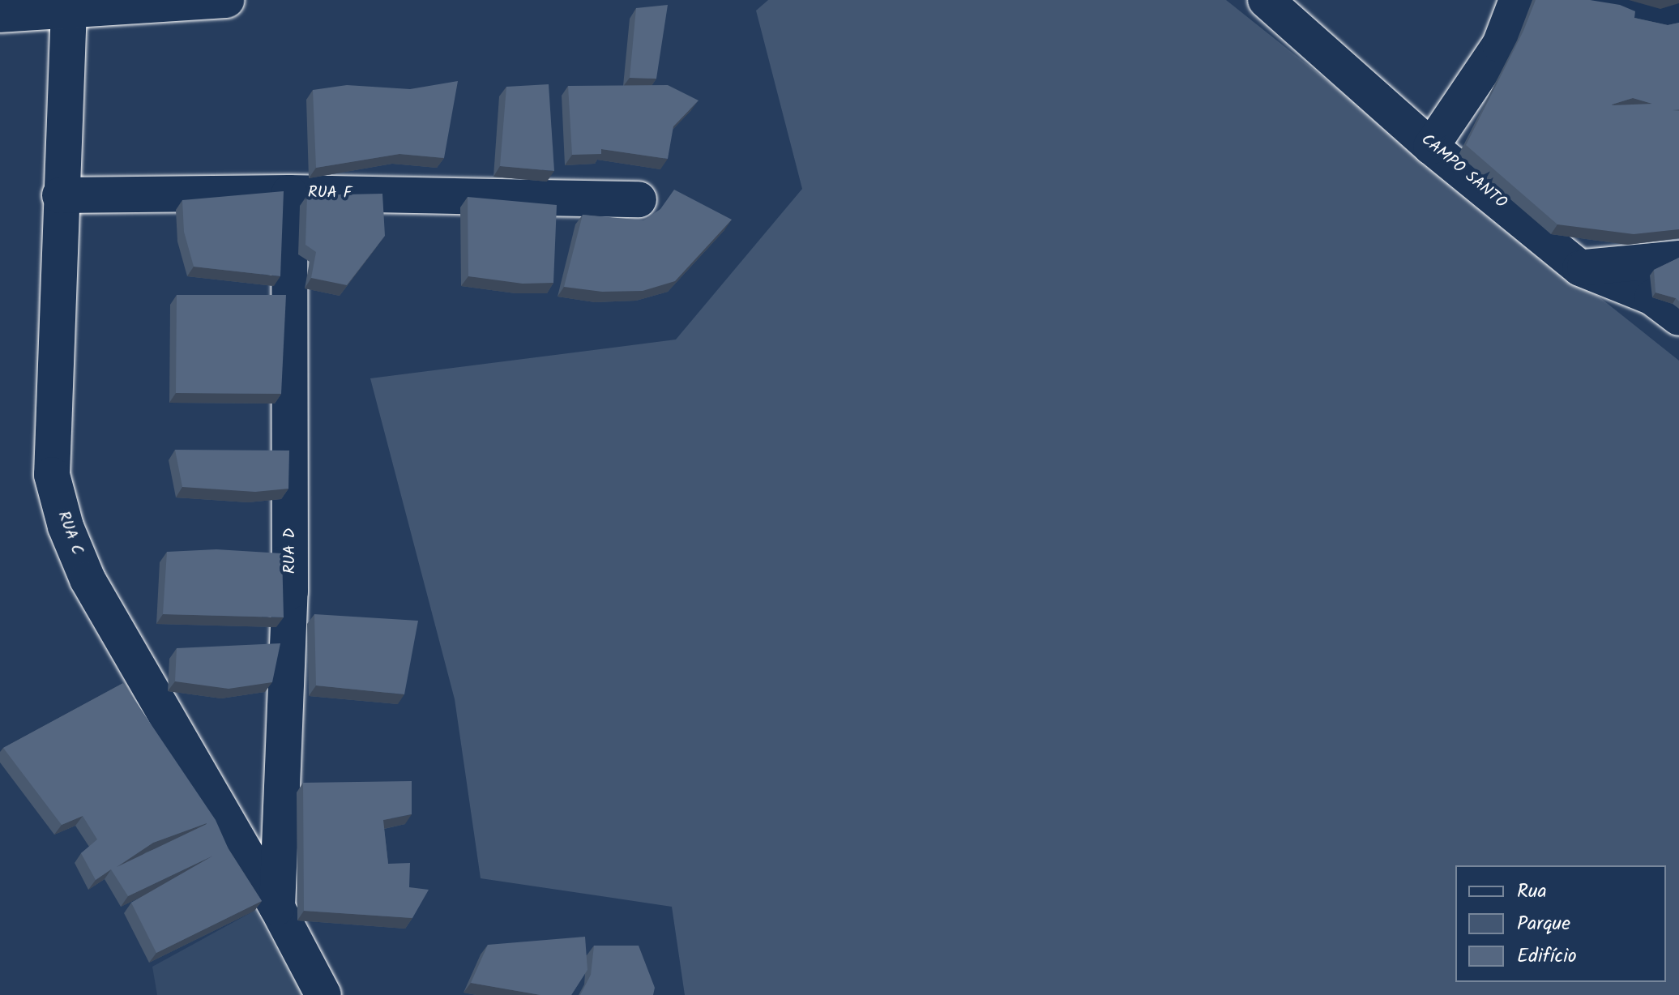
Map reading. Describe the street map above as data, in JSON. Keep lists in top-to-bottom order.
{
  "streets": {
    "street": [
      "CAMPO SANTO",
      "RUA F",
      "RUA C",
      "RUA D"
    ]
  },
  "crossings": [
    ["RUA F", "RUA C"],
    ["RUA F", "RUA D"],
    ["RUA C", "RUA D"]
  ],
  "legend": ["Rua", "Parque", "Edifício"]
}
